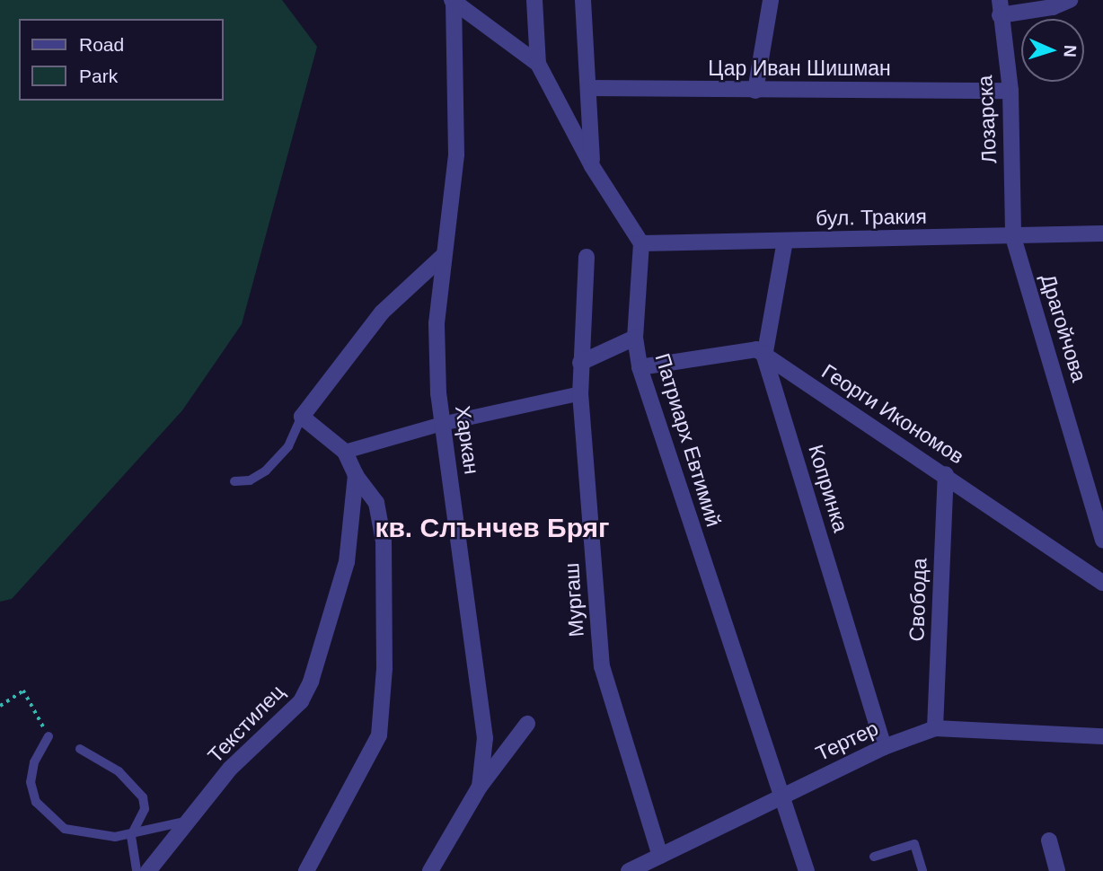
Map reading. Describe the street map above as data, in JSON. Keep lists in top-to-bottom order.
{
  "streets": {
    "street": [
      "Цар Иван Шишман",
      "Лозарска",
      "бул. Тракия",
      "Драгойчова",
      "Георги Икономов",
      "Харкан",
      "Патриарх Евтимий",
      "Копринка",
      "Мургаш",
      "Свобода",
      "Текстилец",
      "Тертер"
    ]
  },
  "crossings": [
    ["Цар Иван Шишман", "Лозарска"],
    ["Лозарска", "бул. Тракия"],
    ["Лозарска", "Драгойчова"],
    ["бул. Тракия", "Драгойчова"],
    ["бул. Тракия", "Патриарх Евтимий"],
    ["бул. Тракия", "Копринка"],
    ["Георги Икономов", "Патриарх Евтимий"],
    ["Георги Икономов", "Копринка"],
    ["Георги Икономов", "Свобода"],
    ["Патриарх Евтимий", "Тертер"],
    ["Копринка", "Тертер"],
    ["Мургаш", "Тертер"],
    ["Свобода", "Тертер"]
  ],
  "districts": ["кв. Слънчев Бряг"],
  "legend": ["Road", "Park"],
  "north": "right"
}
